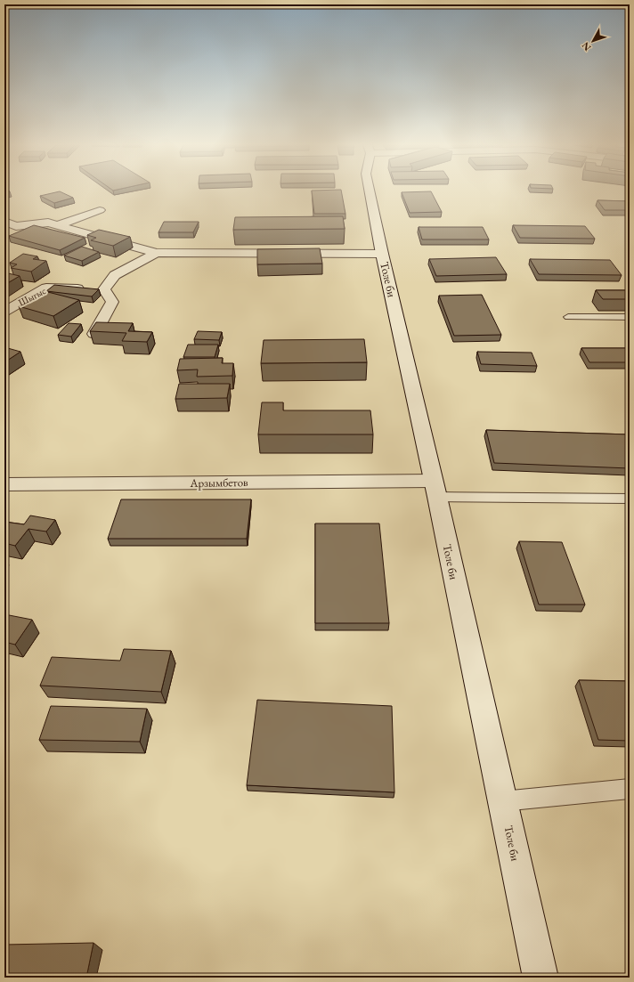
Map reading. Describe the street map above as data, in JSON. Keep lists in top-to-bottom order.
{
  "streets": {
    "street": ["Толе би", "Шыгыс", "Арзымбетов"]
  },
  "crossings": [
    ["Толе би", "Арзымбетов"]
  ],
  "north": "bottom left"
}
